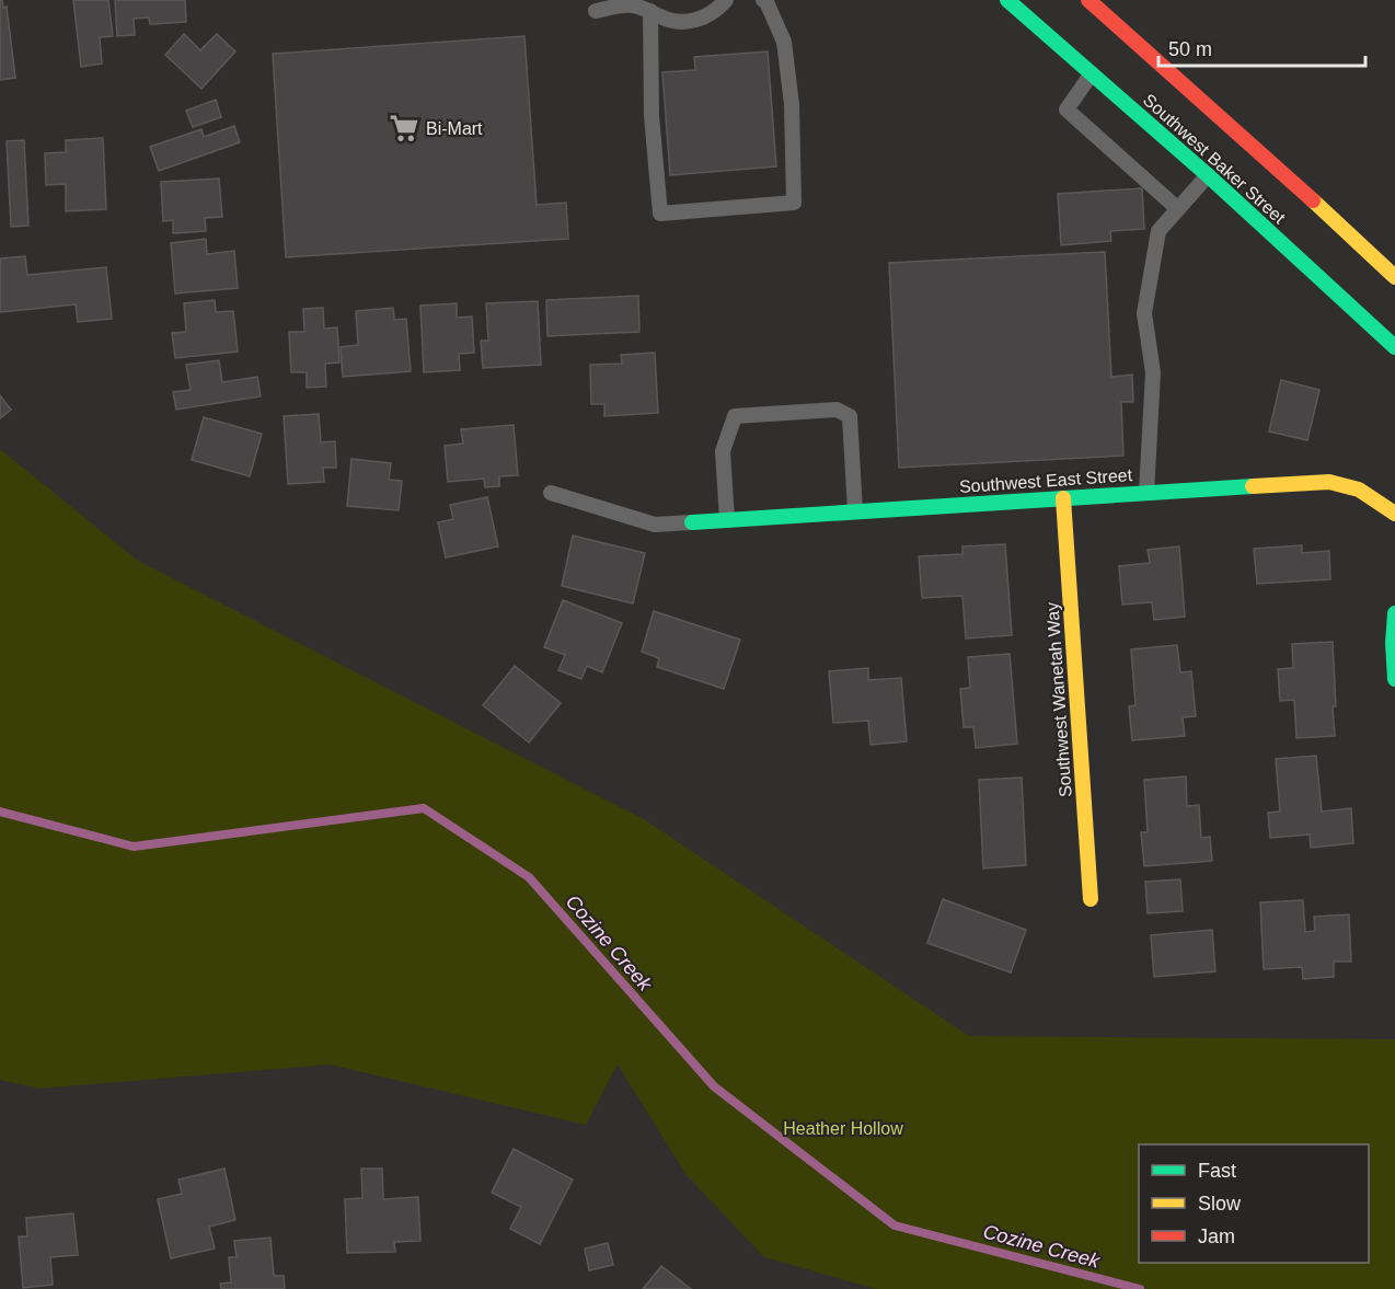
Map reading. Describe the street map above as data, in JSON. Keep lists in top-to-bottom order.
{
  "streets": {
    "main road": ["Southwest Baker Street", "Southwest East Street", "Southwest Wanetah Way"]
  },
  "crossings": [
    ["Southwest East Street", "Southwest Wanetah Way"]
  ],
  "water": ["Cozine Creek"],
  "parks": ["Heather Hollow"],
  "places": {
    "supermarket": ["Bi-Mart"]
  },
  "legend": ["Fast", "Slow", "Jam"],
  "scale_bar": "50 m"
}
